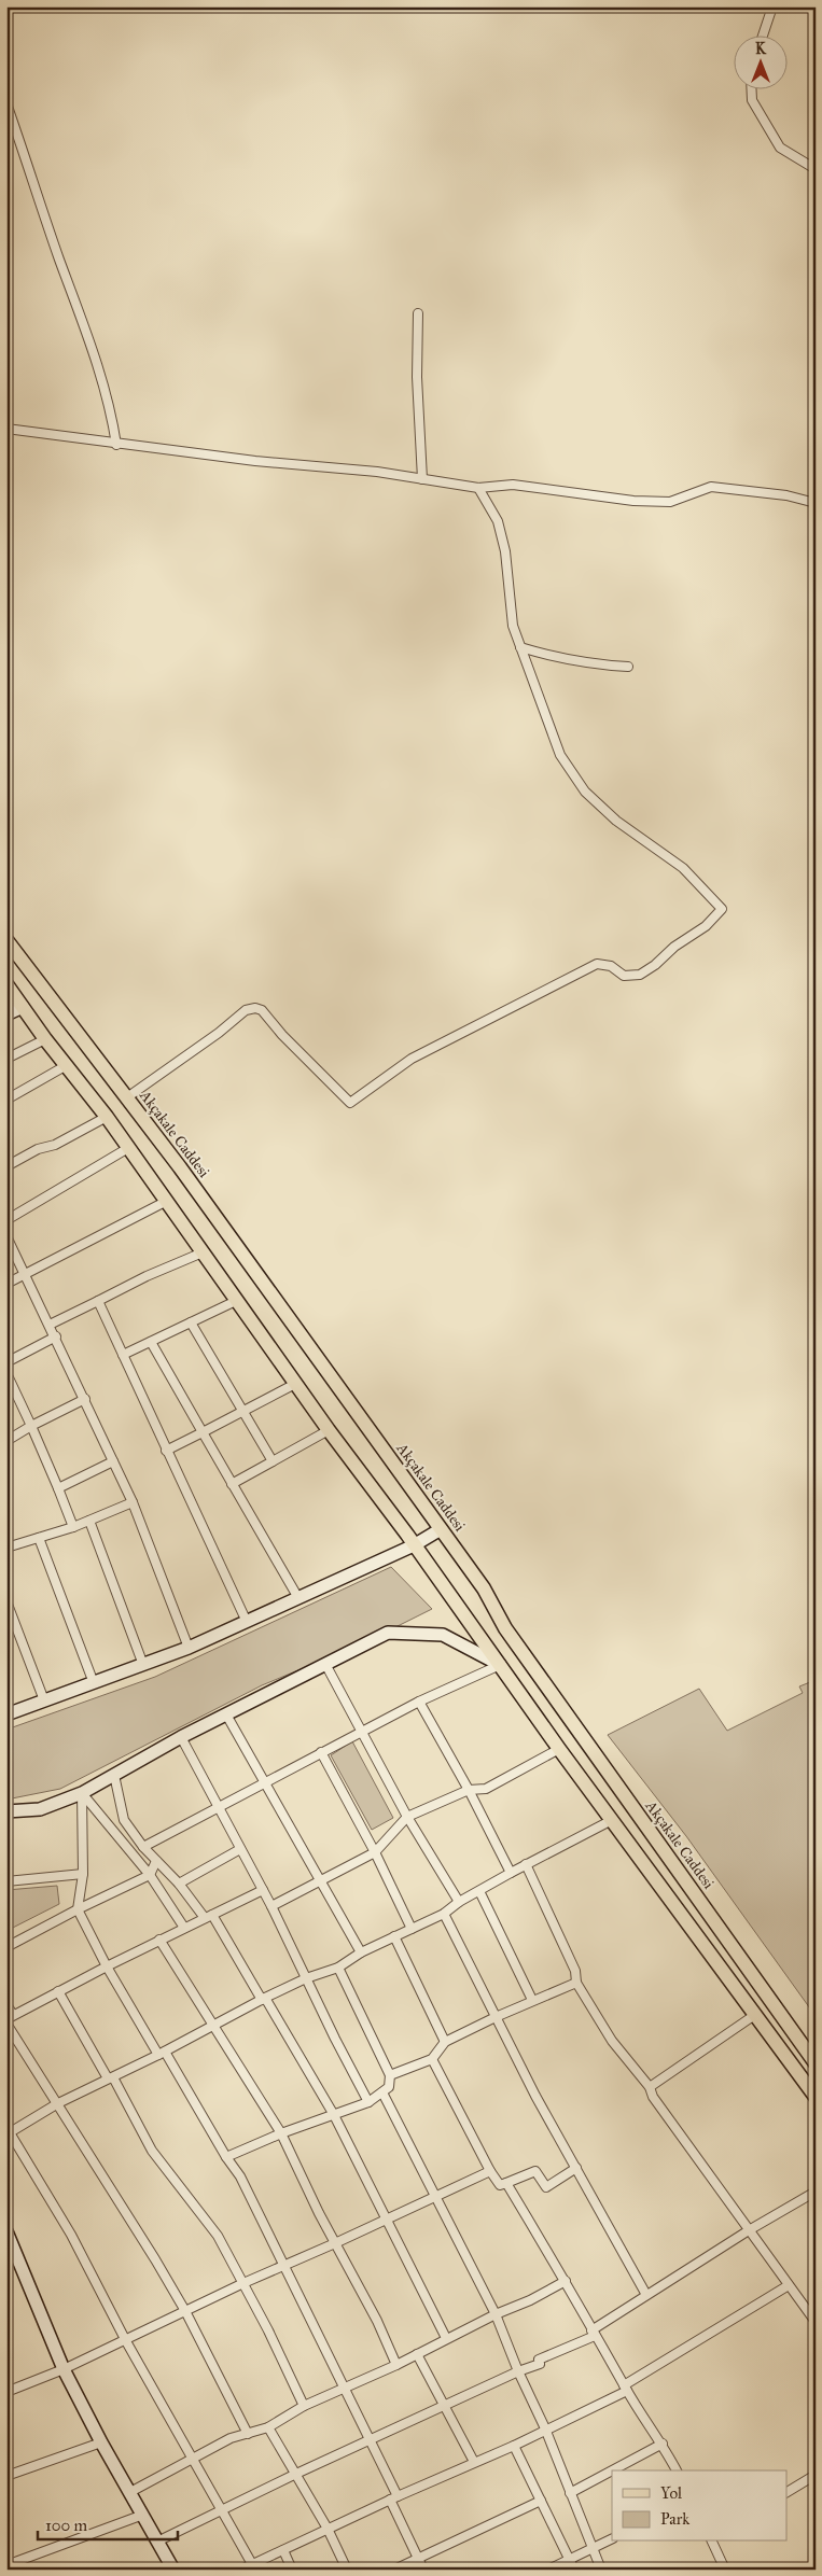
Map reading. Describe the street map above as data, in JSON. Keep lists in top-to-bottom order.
{
  "streets": {
    "main road": ["Akçakale Caddesi"]
  },
  "legend": ["Yol", "Park"],
  "scale_bar": "100 m",
  "north": "top"
}
